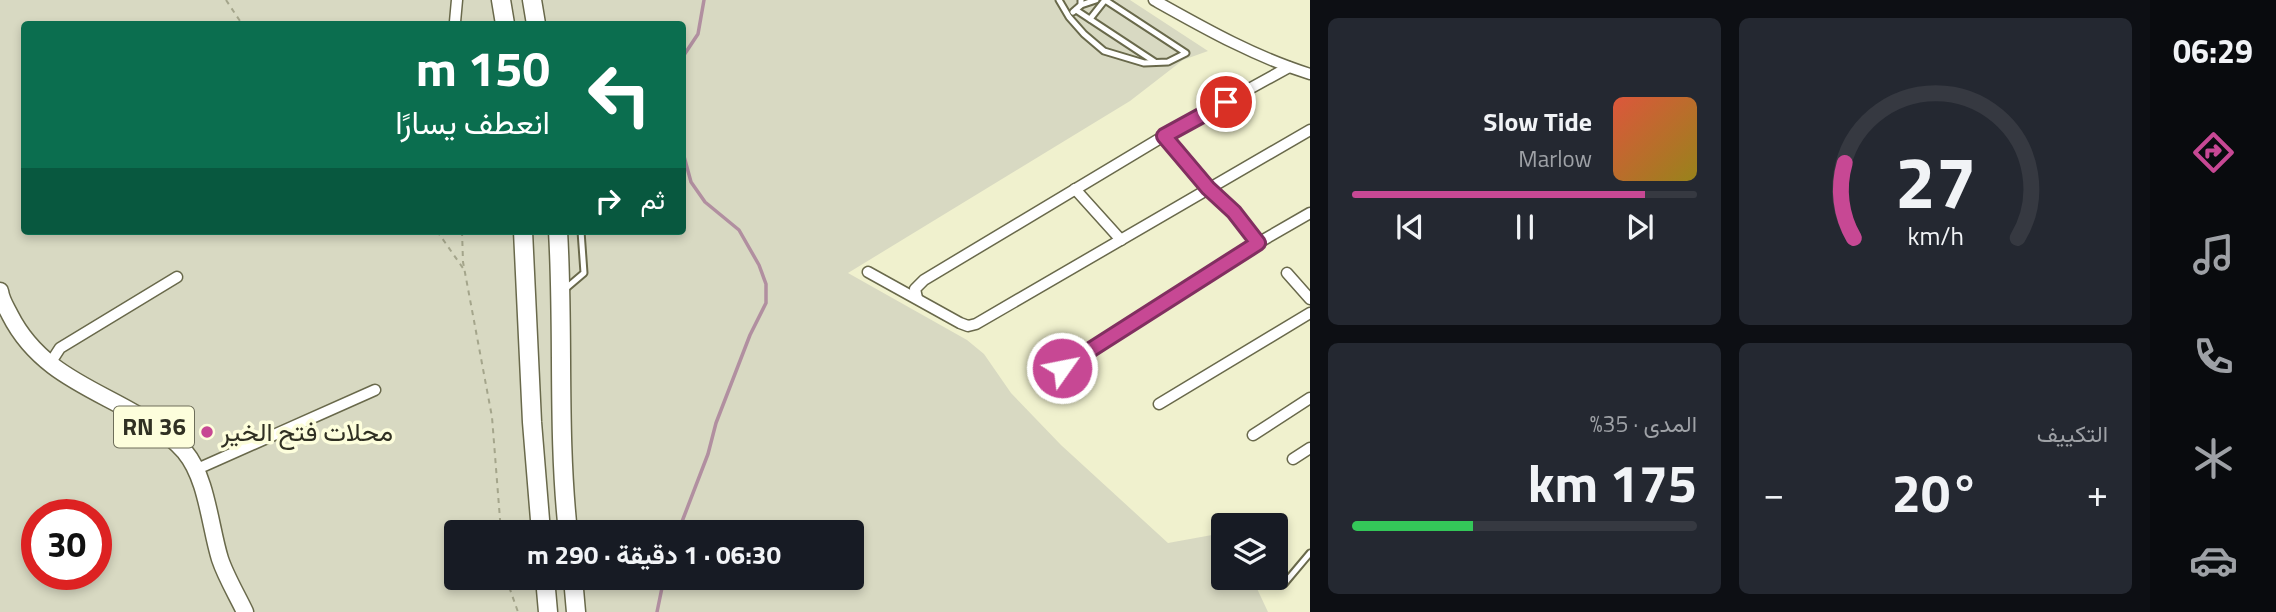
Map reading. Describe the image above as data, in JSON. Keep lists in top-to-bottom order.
{
  "streets": {
    "main road": ["RN 36"]
  },
  "places": ["محلات فتح الخير"],
  "page": {
    "tabs": "06:29",
    "turn": ["150 m", "انعطف يسارًا"],
    "song": ["Slow Tide", "Marlow"],
    "then": "ثم",
    "tile": [
      "التكييف",
      ["المدى · 35%", "175 km"]
    ],
    "heat": ["−", "20°", "+"],
    "limit": "30",
    "trip": "06:30 · 1 دقيقة · 290 m",
    "gauge": ["27", "km/h"]
  }
}
